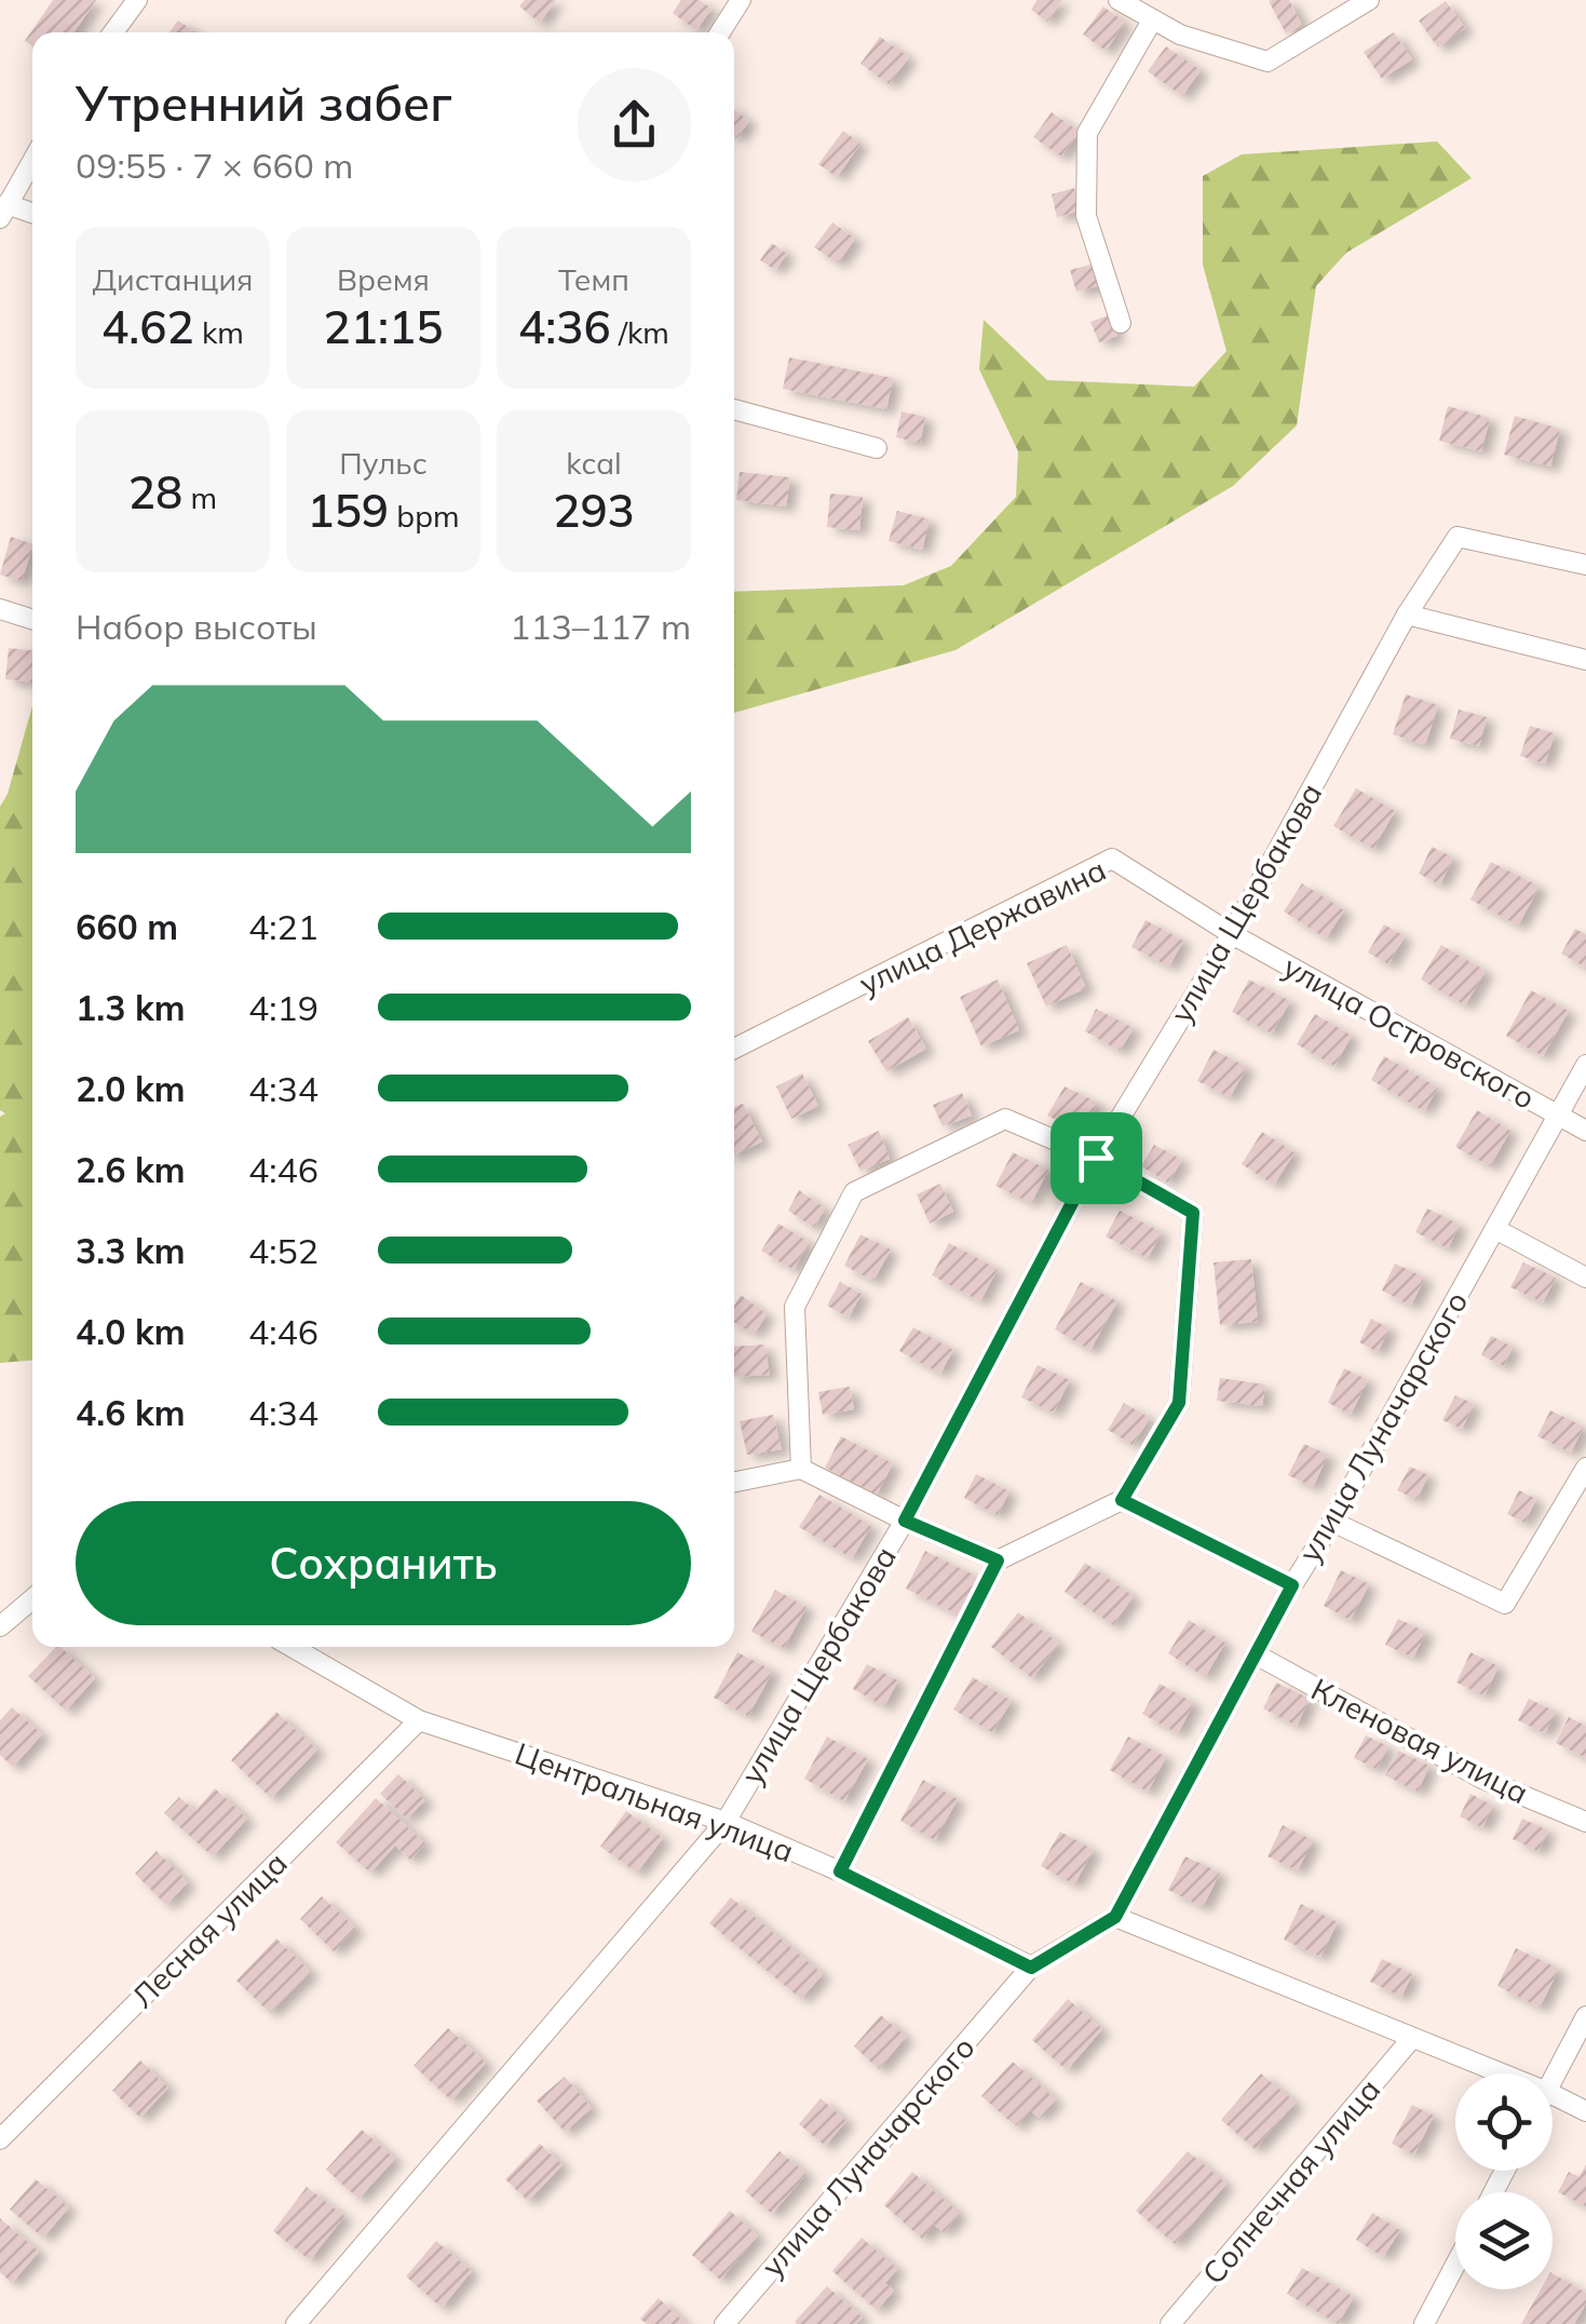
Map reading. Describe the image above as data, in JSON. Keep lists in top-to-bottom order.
{
  "streets": {
    "street": [
      "улица Щербакова",
      "улица Державина",
      "улица Островского",
      "улица Луначарского",
      "Кленовая улица",
      "Центральная улица",
      "Лесная улица",
      "Солнечная улица"
    ]
  },
  "crossings": [
    ["улица Щербакова", "улица Державина"],
    ["улица Щербакова", "улица Островского"],
    ["улица Щербакова", "Центральная улица"],
    ["улица Державина", "улица Островского"],
    ["улица Островского", "улица Луначарского"],
    ["улица Луначарского", "Кленовая улица"],
    ["улица Луначарского", "Центральная улица"],
    ["Центральная улица", "Лесная улица"]
  ],
  "page": {
    "heading": ["Утренний забег", "09:55 · 7 × 660 m"],
    "stats": [
      ["Дистанция", "4.62 km"],
      ["Время", "21:15"],
      ["Темп", "4:36 /km"],
      ["28 m"],
      ["Пульс", "159 bpm"],
      ["kcal", "293"]
    ],
    "chart": ["Набор высоты", "113–117 m"],
    "list": [
      {
        "name": "660 m",
        "note": "4:21"
      },
      {
        "name": "1.3 km",
        "note": "4:19"
      },
      {
        "name": "2.0 km",
        "note": "4:34"
      },
      {
        "name": "2.6 km",
        "note": "4:46"
      },
      {
        "name": "3.3 km",
        "note": "4:52"
      },
      {
        "name": "4.0 km",
        "note": "4:46"
      },
      {
        "name": "4.6 km",
        "note": "4:34"
      }
    ],
    "buttons": "Сохранить"
  }
}
